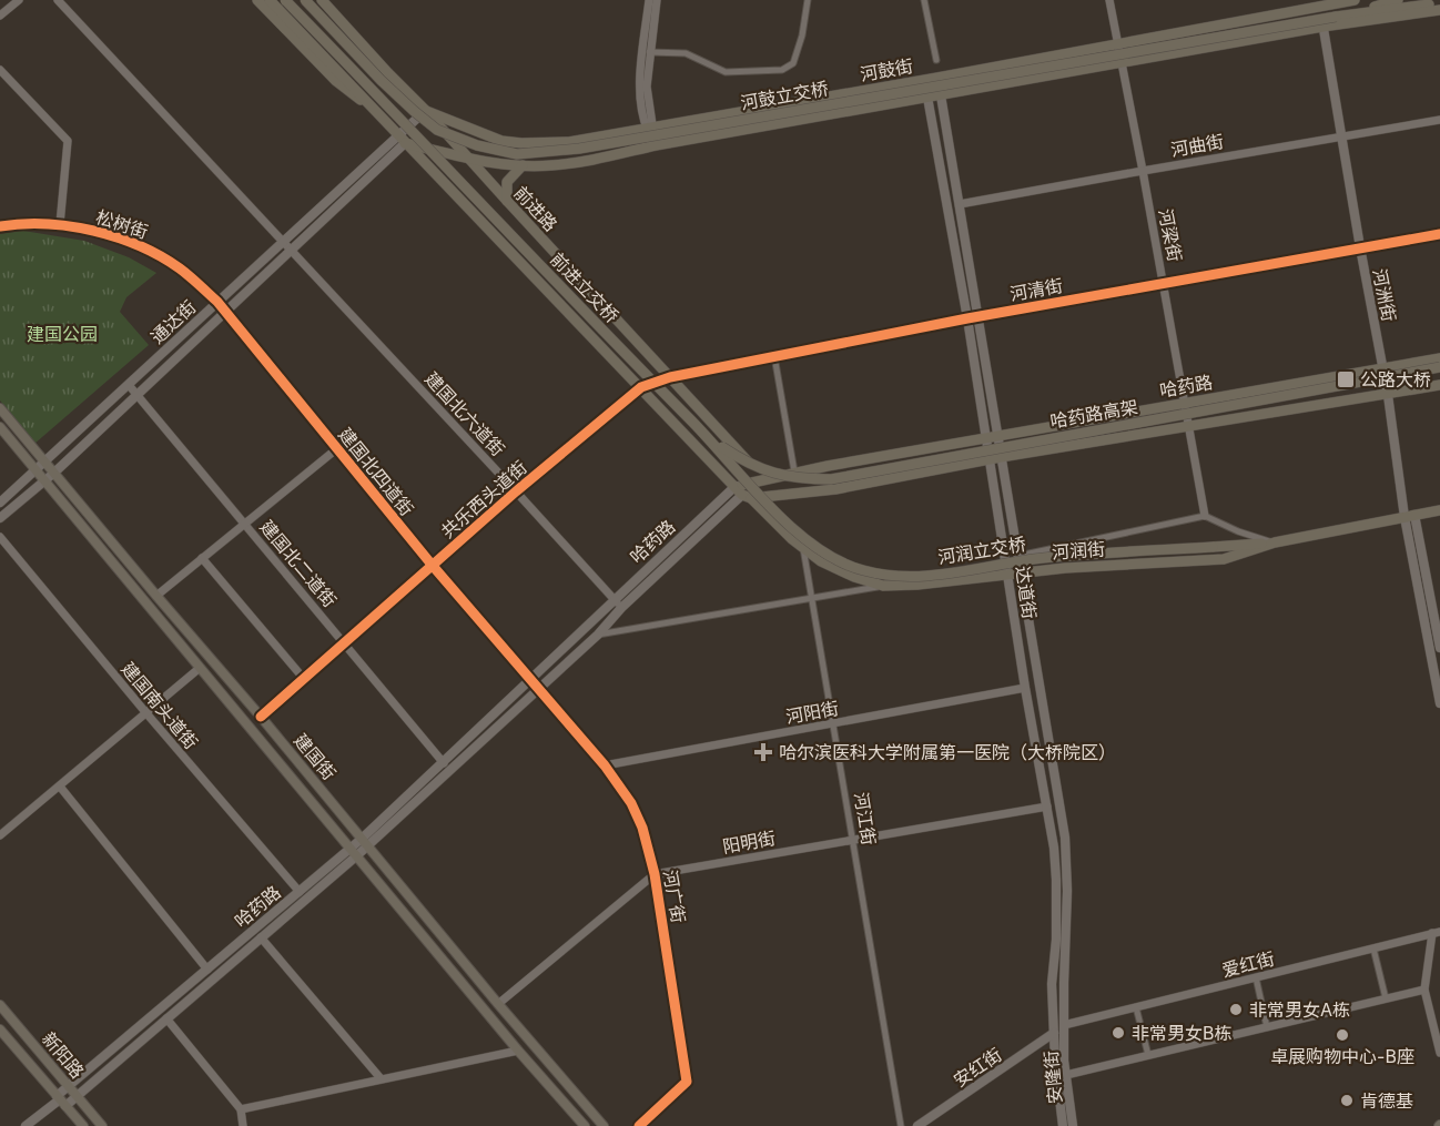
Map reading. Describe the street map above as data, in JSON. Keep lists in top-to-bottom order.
{
  "streets": {
    "highway": [
      "河鼓街",
      "河鼓立交桥",
      "前进路",
      "前进立交桥",
      "哈药路",
      "哈药路高架",
      "河润立交桥",
      "河润街"
    ],
    "main road": [
      "河洲街",
      "通达街",
      "达道街",
      "建国街",
      "新阳路",
      "安红街",
      "安隆街"
    ],
    "street": [
      "河曲街",
      "松树街",
      "河梁街",
      "河清街",
      "建国北六道街",
      "建国北四道街",
      "共乐西头道街",
      "建国北二道街",
      "建国南头道街",
      "河阳街",
      "河江街",
      "阳明街",
      "河广街",
      "爱红街"
    ]
  },
  "crossings": [
    ["河鼓街", "前进路"],
    ["河鼓街", "河梁街"],
    ["河鼓街", "河洲街"],
    ["河鼓街", "通达街"],
    ["河鼓街", "达道街"],
    ["河曲街", "河梁街"],
    ["河曲街", "河洲街"],
    ["河曲街", "达道街"],
    ["前进路", "河清街"],
    ["前进路", "通达街"],
    ["前进路", "哈药路"],
    ["松树街", "通达街"],
    ["松树街", "建国北四道街"],
    ["河梁街", "河清街"],
    ["河梁街", "哈药路"],
    ["河梁街", "河润街"],
    ["前进立交桥", "哈药路高架"],
    ["前进立交桥", "河润立交桥"],
    ["河清街", "河洲街"],
    ["河清街", "共乐西头道街"],
    ["河清街", "达道街"],
    ["河洲街", "哈药路"],
    ["河洲街", "河润街"],
    ["通达街", "建国北六道街"],
    ["通达街", "建国北四道街"],
    ["通达街", "建国北二道街"],
    ["通达街", "建国街"],
    ["哈药路", "建国北六道街"],
    ["哈药路", "建国北四道街"],
    ["哈药路", "河润街"],
    ["哈药路", "建国北二道街"],
    ["哈药路", "达道街"],
    ["哈药路", "建国南头道街"],
    ["哈药路", "建国街"],
    ["哈药路", "河广街"],
    ["哈药路", "新阳路"],
    ["建国北六道街", "共乐西头道街"],
    ["建国北四道街", "共乐西头道街"],
    ["建国北四道街", "河广街"],
    ["共乐西头道街", "建国北二道街"],
    ["共乐西头道街", "建国街"],
    ["河润立交桥", "河润街"],
    ["河润街", "达道街"],
    ["河润街", "河江街"],
    ["达道街", "河阳街"],
    ["达道街", "阳明街"],
    ["达道街", "爱红街"],
    ["达道街", "安红街"],
    ["达道街", "安隆街"],
    ["河阳街", "河江街"],
    ["河阳街", "河广街"],
    ["建国街", "阳明街"],
    ["河江街", "阳明街"],
    ["阳明街", "河广街"],
    ["爱红街", "安隆街"],
    ["安红街", "安隆街"]
  ],
  "parks": ["建国公园"],
  "places": {
    "transit": ["公路大桥"],
    "health": ["哈尔滨医科大学附属第一医院（大桥院区）"],
    "other": [
      "非常男女A栋",
      "非常男女B栋",
      "卓展购物中心-B座",
      "肯德基"
    ]
  }
}
